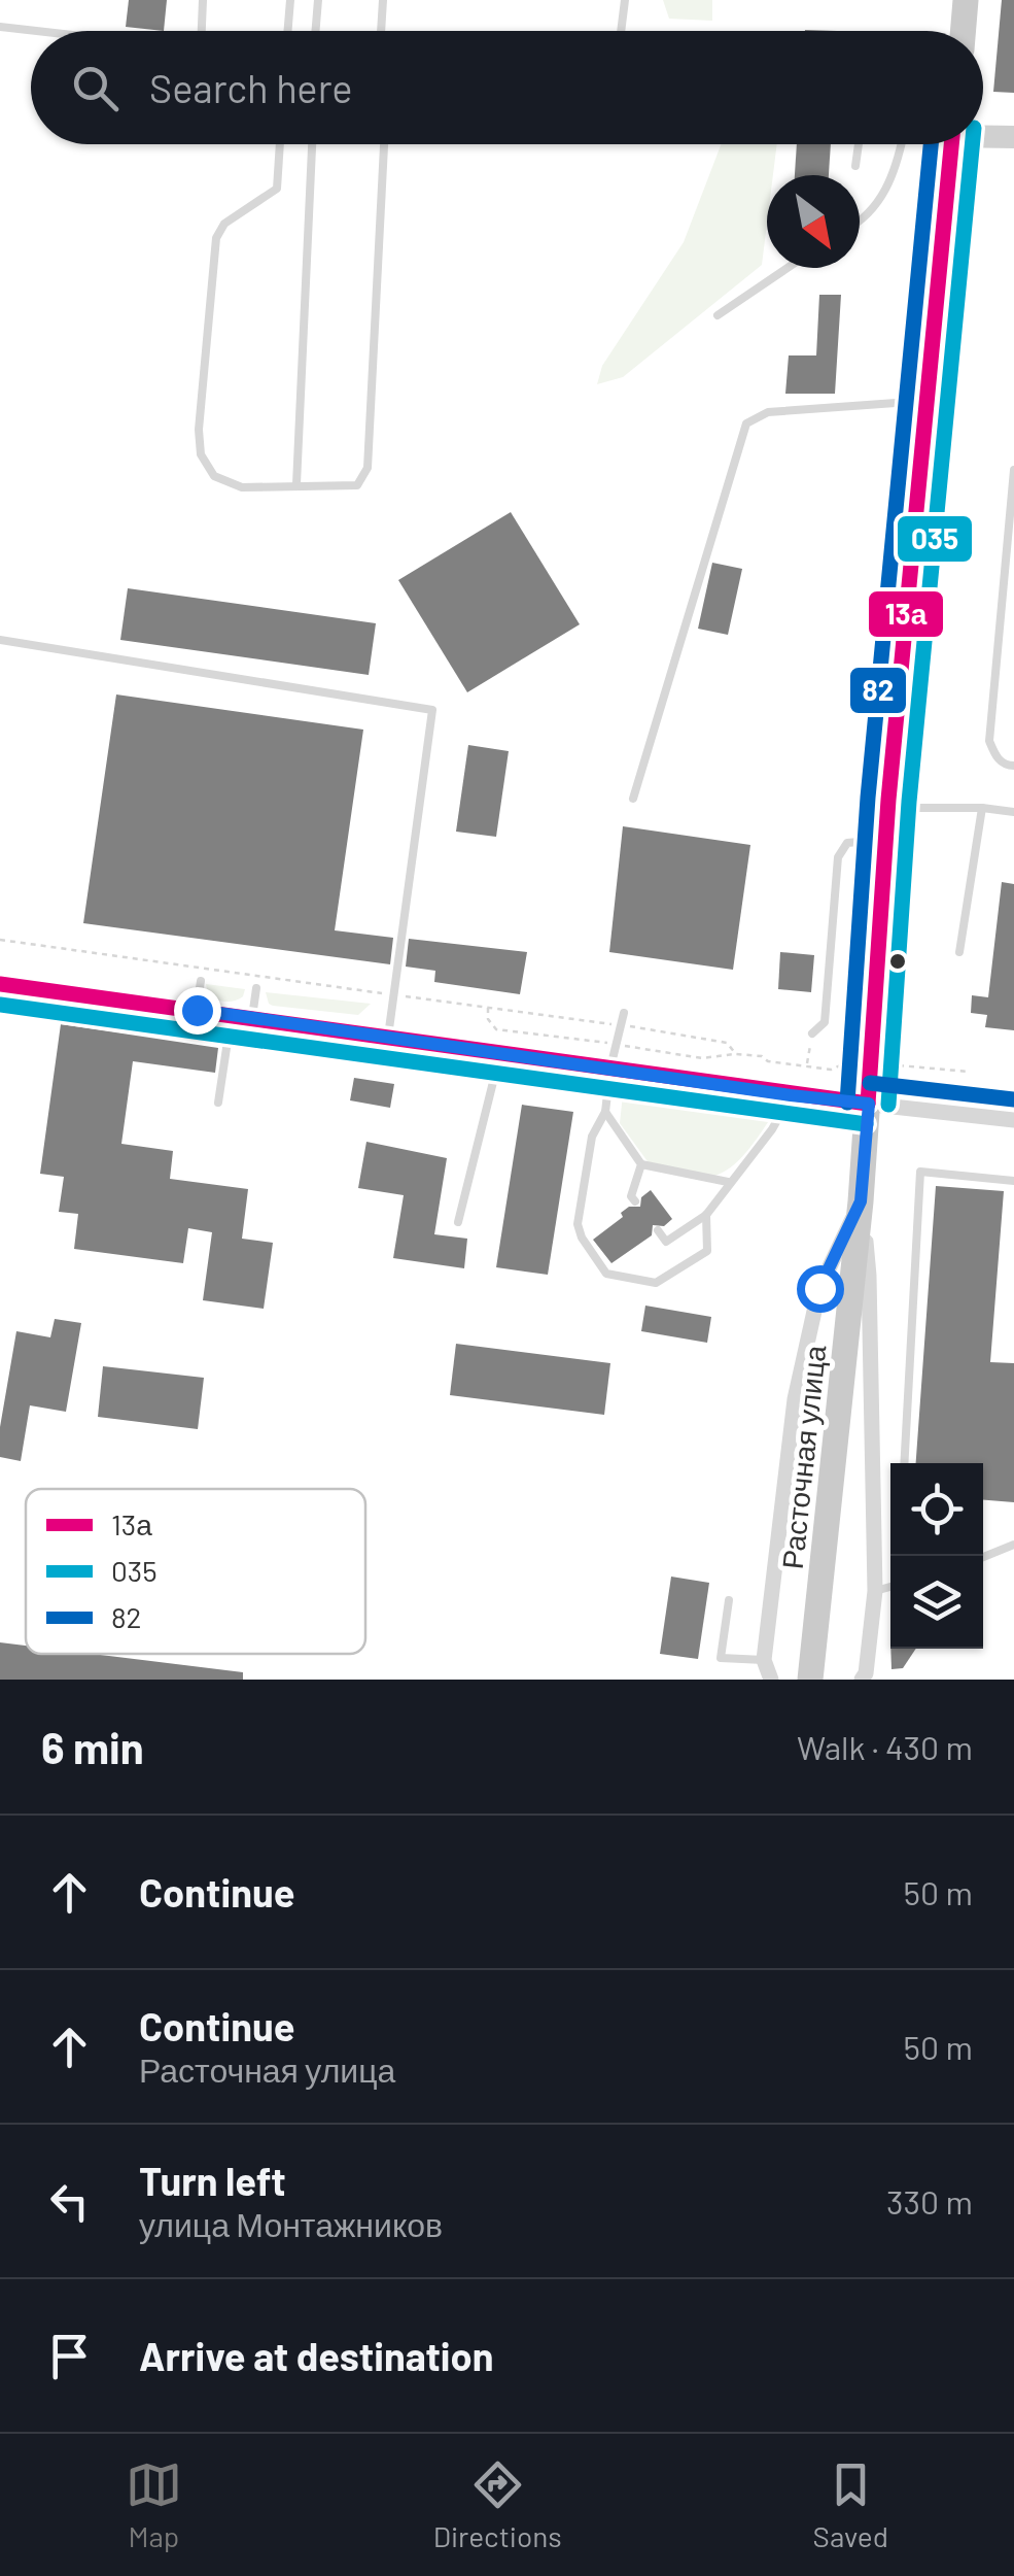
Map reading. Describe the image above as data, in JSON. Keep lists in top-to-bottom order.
{
  "streets": {
    "main road": ["Расточная улица"]
  },
  "lines": ["transit line 13а", "transit line 035", "transit line 82"],
  "legend": ["13а", "035", "82"],
  "north": "bottom right",
  "page": {
    "search": "Search here",
    "heading": ["6 min", "Walk · 430 m"],
    "list": [
      ["Continue", "50 m"],
      ["Continue", "Расточная улица", "50 m"],
      ["Turn left", "улица Монтажников", "330 m"],
      "Arrive at destination"
    ],
    "nav": ["Map", "Directions", "Saved"]
  }
}
